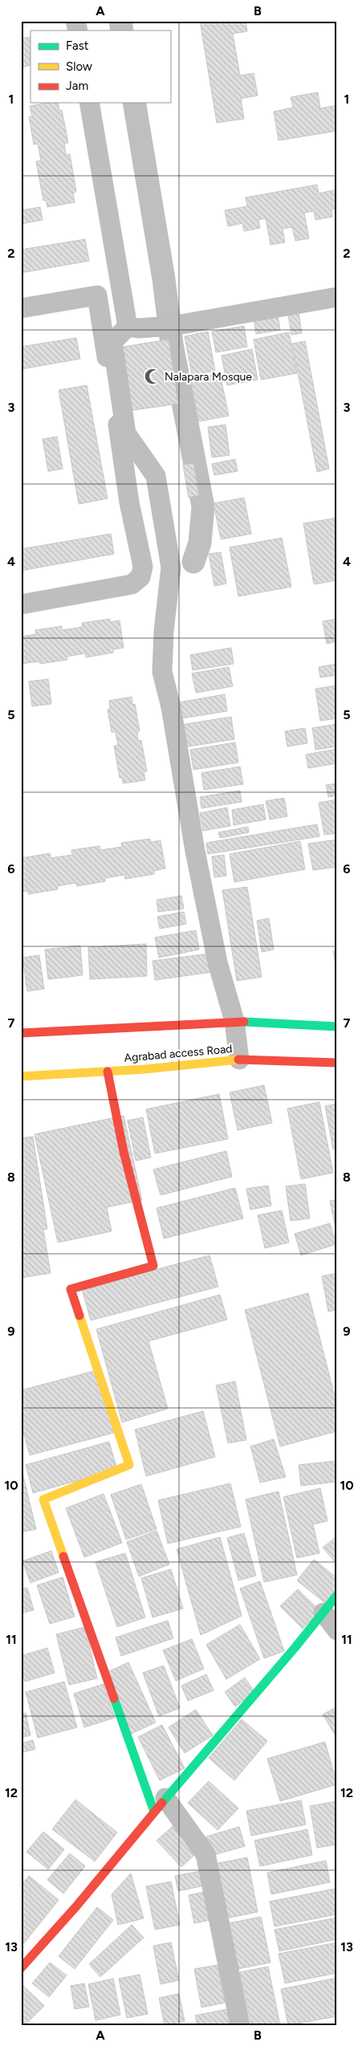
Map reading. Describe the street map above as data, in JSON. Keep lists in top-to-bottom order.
{
  "streets": {
    "main road": ["Agrabad access Road"]
  },
  "places": {
    "mosque": ["Nalapara Mosque"]
  },
  "legend": ["Fast", "Slow", "Jam"],
  "grid": {
    "columns": ["A", "B"],
    "rows": [
      "1",
      "2",
      "3",
      "4",
      "5",
      "6",
      "7",
      "8",
      "9",
      "10",
      "11",
      "12",
      "13"
    ]
  }
}
